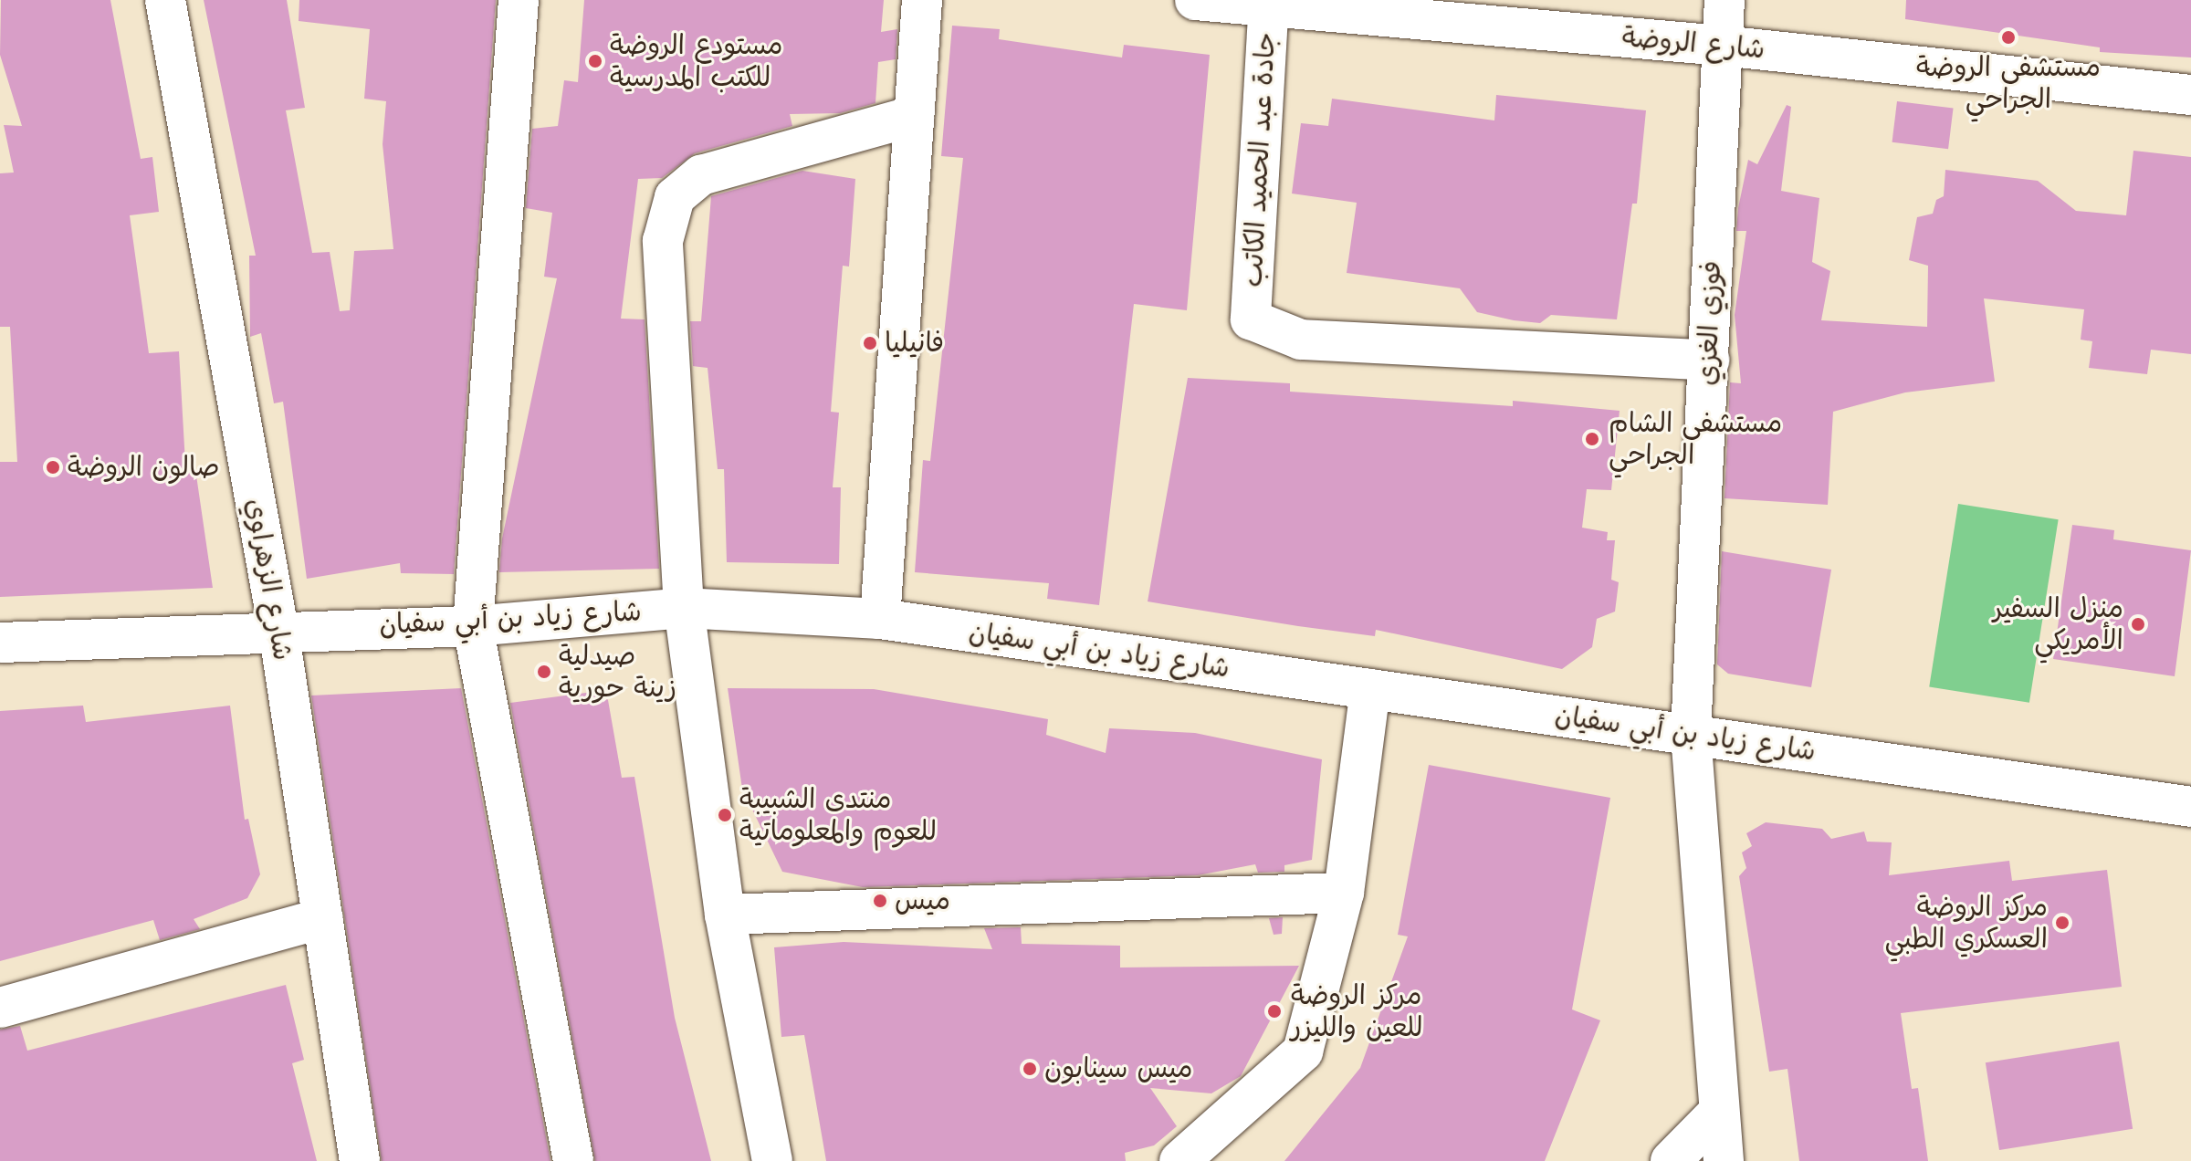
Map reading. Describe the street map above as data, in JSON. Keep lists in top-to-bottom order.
{
  "streets": {
    "street": [
      "شارع الروضة",
      "جادة عبد الحميد الكاتب",
      "فوزي الغزي",
      "شارع الزهراوي",
      "شارع زياد بن أبي سفيان"
    ]
  },
  "crossings": [
    ["شارع الروضة", "جادة عبد الحميد الكاتب"],
    ["شارع الروضة", "فوزي الغزي"],
    ["جادة عبد الحميد الكاتب", "فوزي الغزي"],
    ["فوزي الغزي", "شارع زياد بن أبي سفيان"],
    ["شارع الزهراوي", "شارع زياد بن أبي سفيان"]
  ],
  "places": [
    "مستشفى الروضة الجراحي",
    "مستودع الروضة للكتب المدرسية",
    "فانيليا",
    "مستشفى الشام الجراحي",
    "صالون الروضة",
    "منزل السفير الأمريكي",
    "صيدلية زينة حورية",
    "منتدى الشبيبة للعوم والمعلوماتية",
    "ميس",
    "مركز الروضة العسكري الطبي",
    "مركز الروضة للعين والليزر",
    "ميس سينابون"
  ]
}
